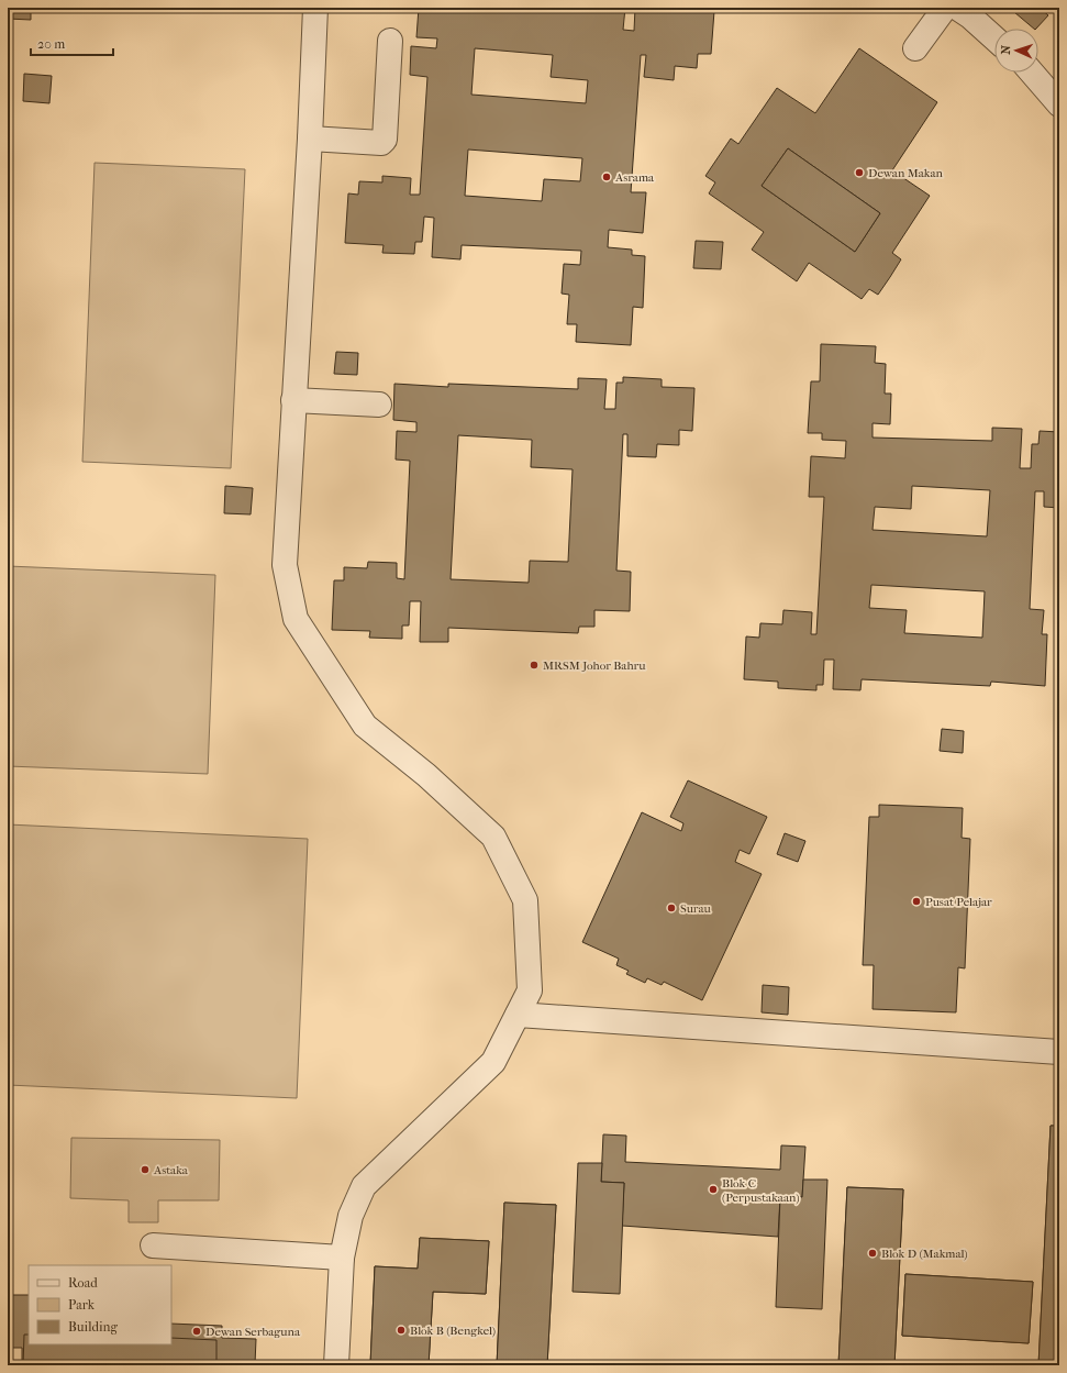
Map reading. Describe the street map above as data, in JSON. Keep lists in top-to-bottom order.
{
  "places": [
    "Dewan Makan",
    "Asrama",
    "MRSM Johor Bahru",
    "Pusat Pelajar",
    "Surau",
    "Astaka",
    "Blok C (Perpustakaan)",
    "Blok D (Makmal)",
    "Blok B (Bengkel)",
    "Dewan Serbaguna"
  ],
  "legend": ["Road", "Park", "Building"],
  "scale_bar": "20 m",
  "north": "left"
}
